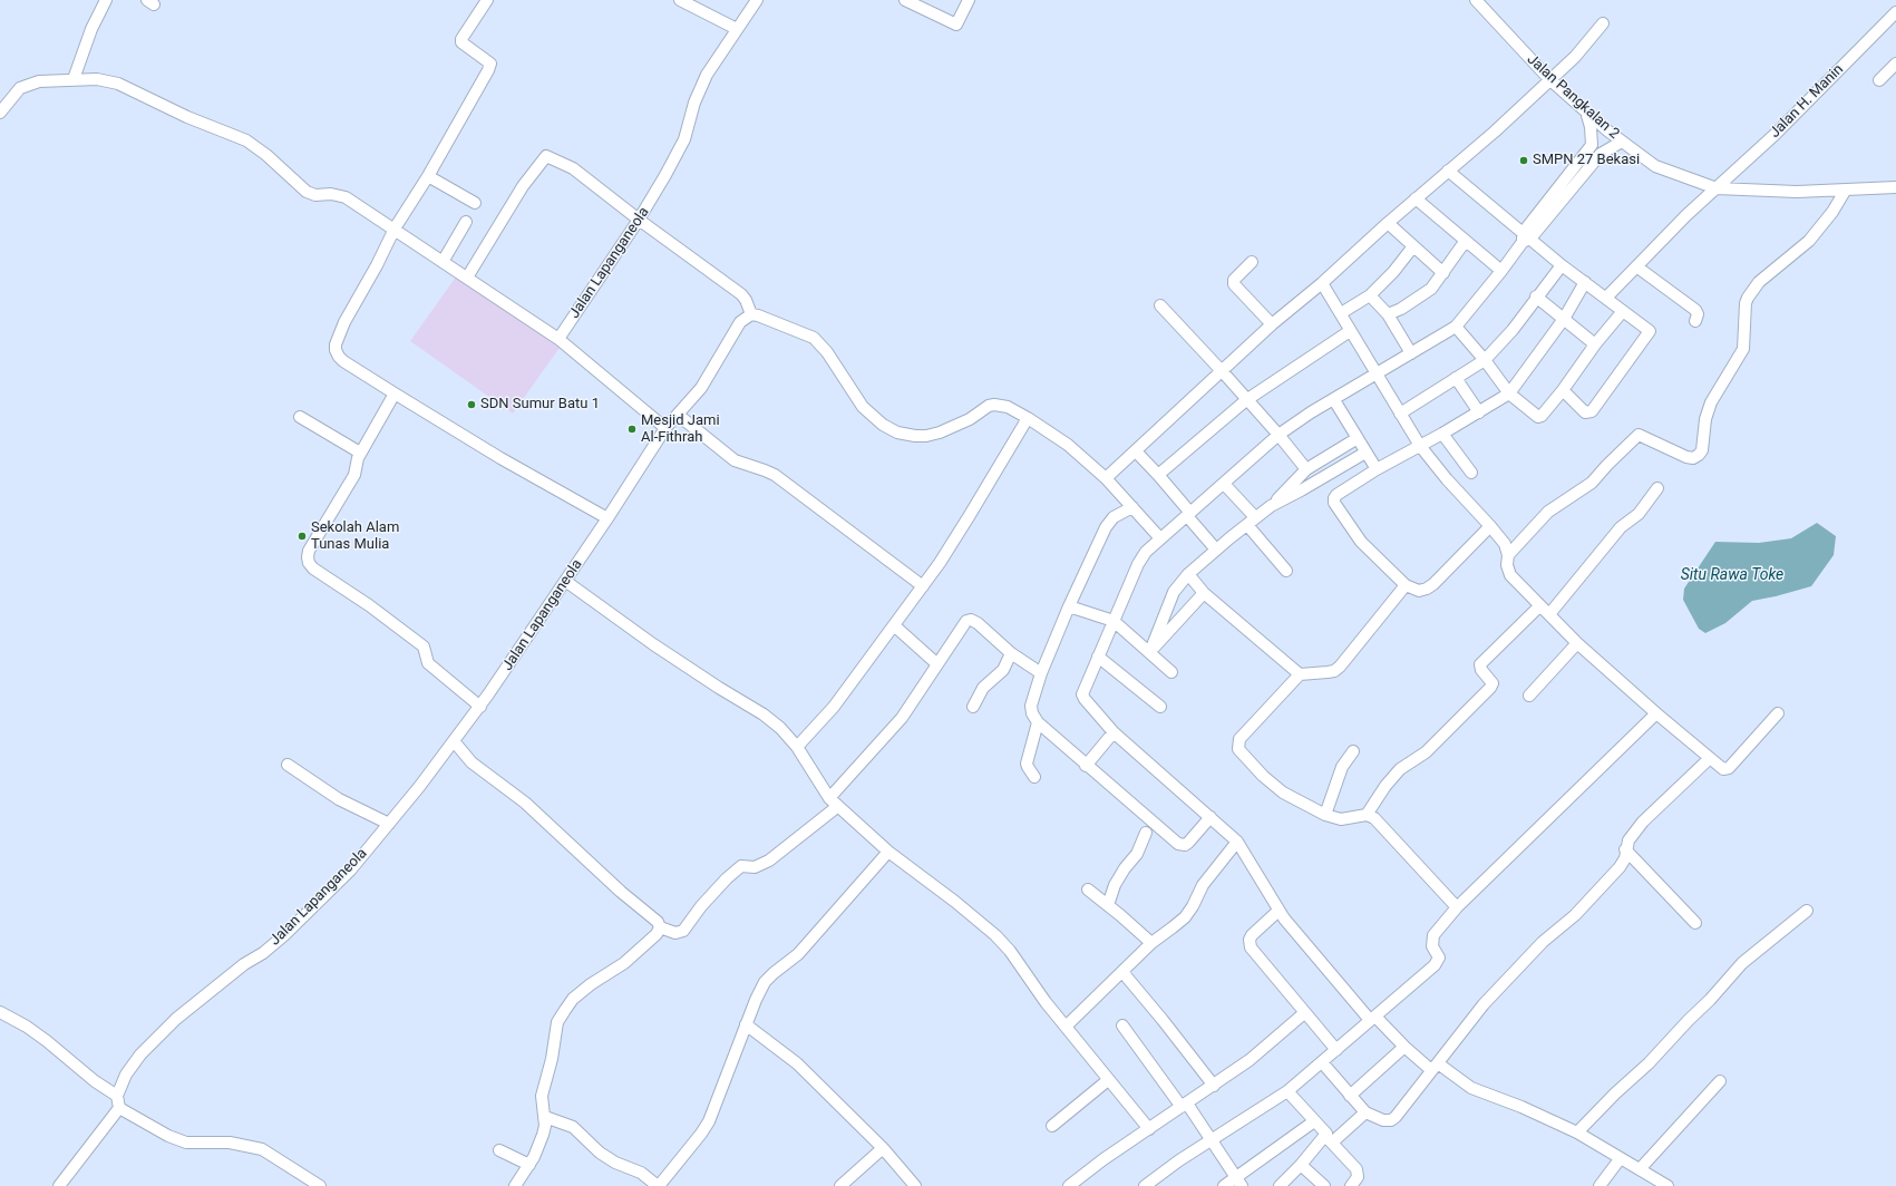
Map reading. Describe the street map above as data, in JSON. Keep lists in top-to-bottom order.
{
  "streets": {
    "street": ["Jalan Pangkalan 2", "Jalan H. Manin", "Jalan Lapanganeola"]
  },
  "crossings": [
    ["Jalan Pangkalan 2", "Jalan H. Manin"]
  ],
  "water": ["Situ Rawa Toke"],
  "places": [
    "SMPN 27 Bekasi",
    "SDN Sumur Batu 1",
    "Mesjid Jami Al-Fithrah",
    "Sekolah Alam Tunas Mulia"
  ]
}
